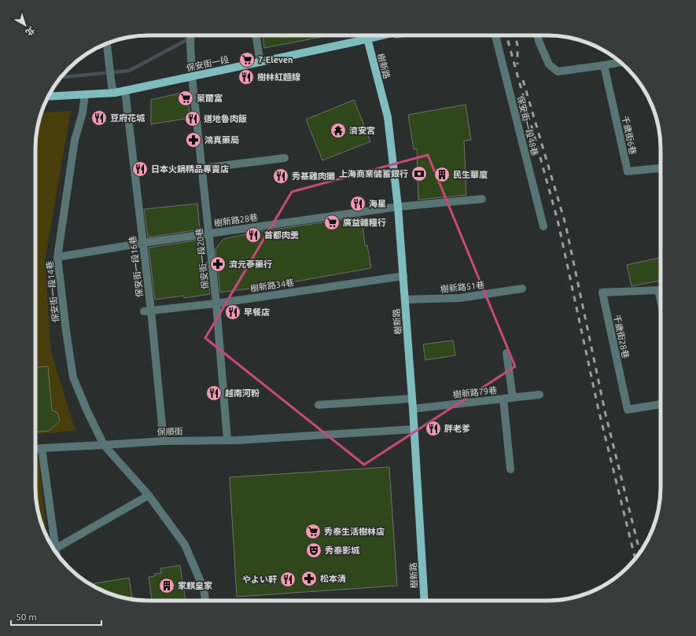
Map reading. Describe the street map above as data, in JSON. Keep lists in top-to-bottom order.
{
  "streets": {
    "main road": ["保安街一段", "樹新路"],
    "street": [
      "保安街一段48巷",
      "千歲街6巷",
      "樹新路28巷",
      "保安街一段20巷",
      "保安街一段16巷",
      "樹新路34巷",
      "樹新路51巷",
      "保安街一段14巷",
      "千歲街28巷",
      "樹新路79巷",
      "保順街"
    ]
  },
  "crossings": [
    ["保安街一段", "樹新路"],
    ["保安街一段", "保安街一段20巷"],
    ["保安街一段", "保安街一段16巷"],
    ["保安街一段", "保安街一段14巷"],
    ["樹新路", "樹新路28巷"],
    ["樹新路", "樹新路34巷"],
    ["樹新路", "樹新路51巷"],
    ["樹新路", "樹新路79巷"],
    ["樹新路", "保順街"],
    ["樹新路28巷", "保安街一段20巷"],
    ["樹新路28巷", "保安街一段16巷"],
    ["樹新路28巷", "保安街一段14巷"],
    ["保安街一段20巷", "樹新路34巷"],
    ["保安街一段20巷", "保順街"],
    ["保安街一段16巷", "樹新路34巷"],
    ["保安街一段16巷", "保順街"],
    ["保安街一段14巷", "保順街"]
  ],
  "places": {
    "supermarket": [
      "7-Eleven",
      "萊爾富",
      "廣益雜糧行",
      "秀泰生活樹林店"
    ],
    "restaurant": [
      "樹林紅麵線",
      "豆府花城",
      "道地魯肉飯",
      "日本火鍋精品專賣店",
      "秀基雞肉攤",
      "海星",
      "首都肉羹",
      "早餐店",
      "越南河粉",
      "胖老爹",
      "やよい軒"
    ],
    "temple": ["濟安宮"],
    "pharmacy": ["鴻真藥局", "濟元蔘藥行", "松本清"],
    "bank": ["上海商業儲蓄銀行"],
    "building": ["民生華廈", "家麒皇家"],
    "theatre": ["秀泰影城"]
  },
  "scale_bar": "50 m",
  "north": "bottom right"
}
